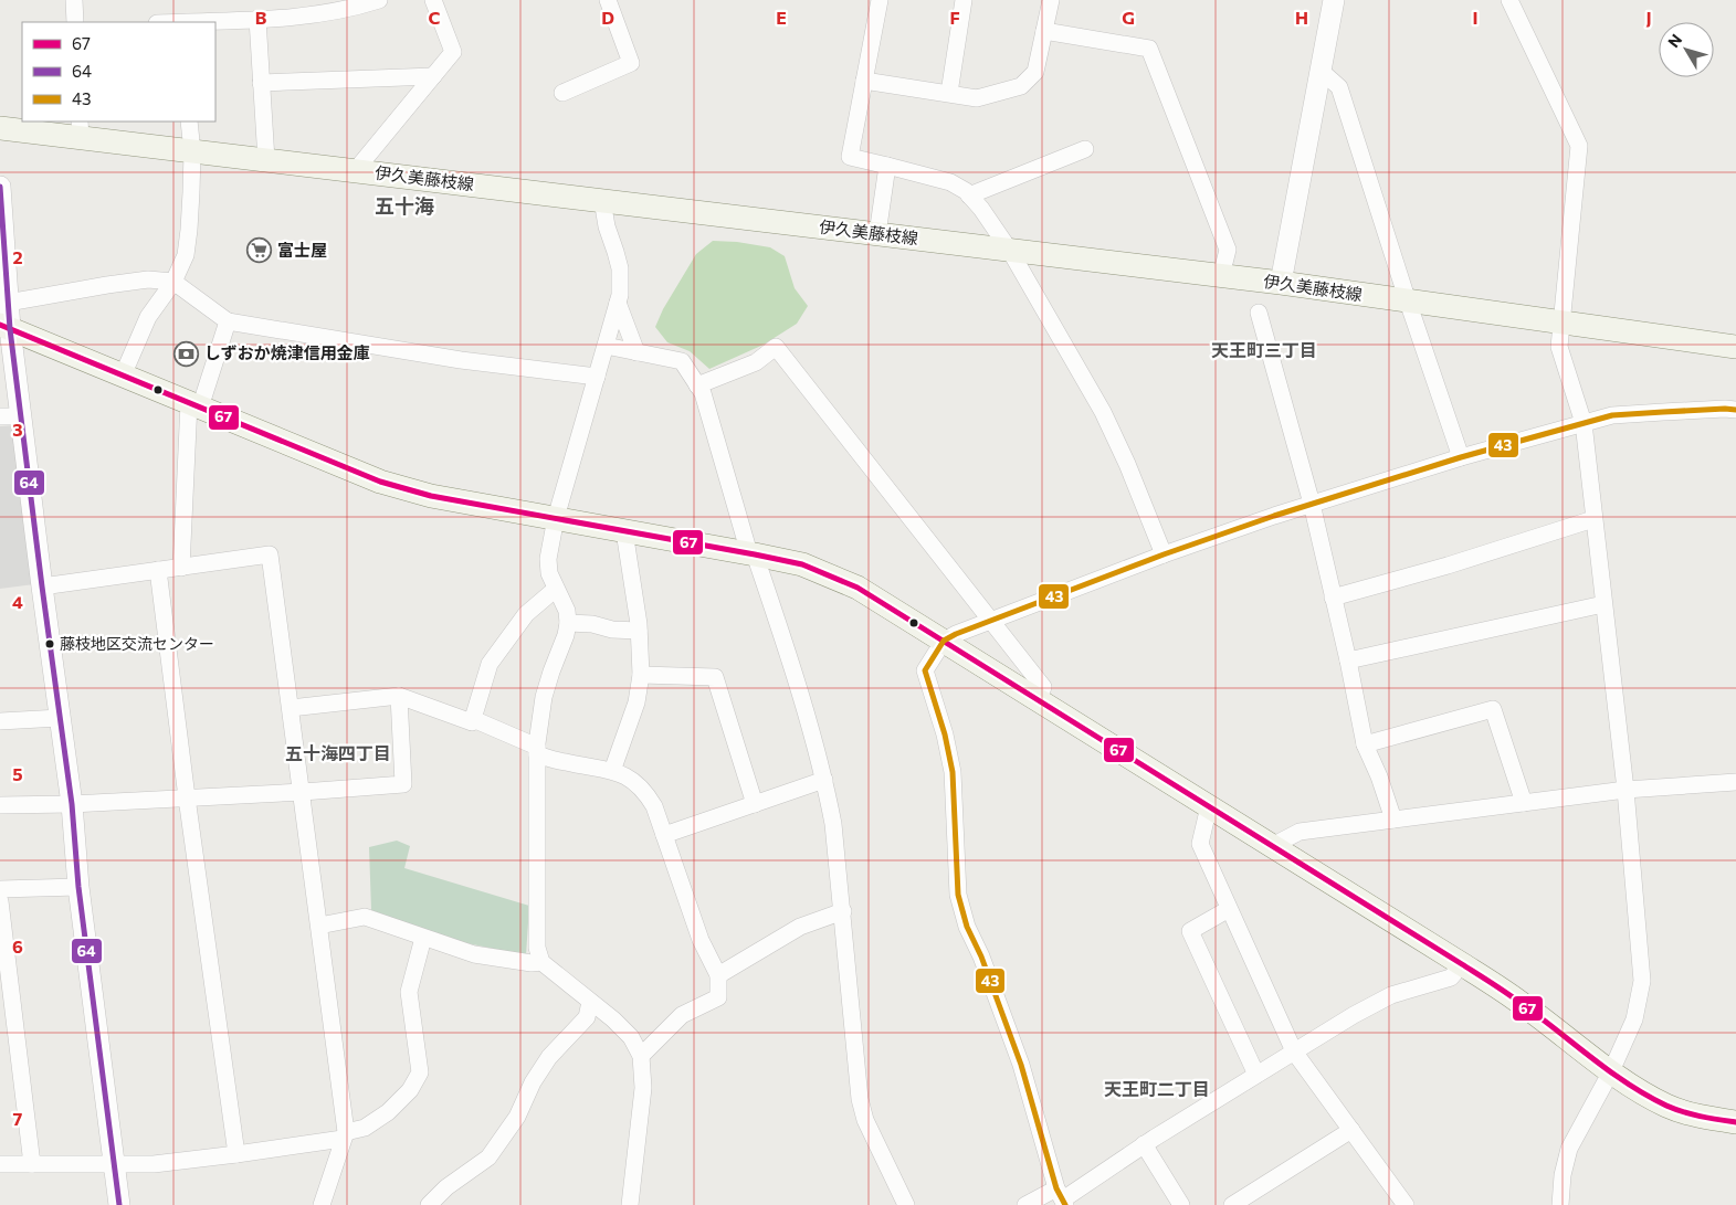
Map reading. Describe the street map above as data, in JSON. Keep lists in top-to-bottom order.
{
  "streets": {
    "main road": ["伊久美藤枝線"]
  },
  "districts": [
    "五十海",
    "天王町三丁目",
    "五十海四丁目",
    "天王町二丁目"
  ],
  "places": {
    "supermarket": ["富士屋"],
    "bank": ["しずおか焼津信用金庫"],
    "other": ["藤枝地区交流センター"]
  },
  "lines": ["transit line 64", "transit line 67", "transit line 43"],
  "legend": ["67", "64", "43"],
  "north": "top left",
  "grid": {
    "columns": [
      "B",
      "C",
      "D",
      "E",
      "F",
      "G",
      "H",
      "I",
      "J"
    ],
    "rows": [
      "2",
      "3",
      "4",
      "5",
      "6",
      "7"
    ]
  }
}
